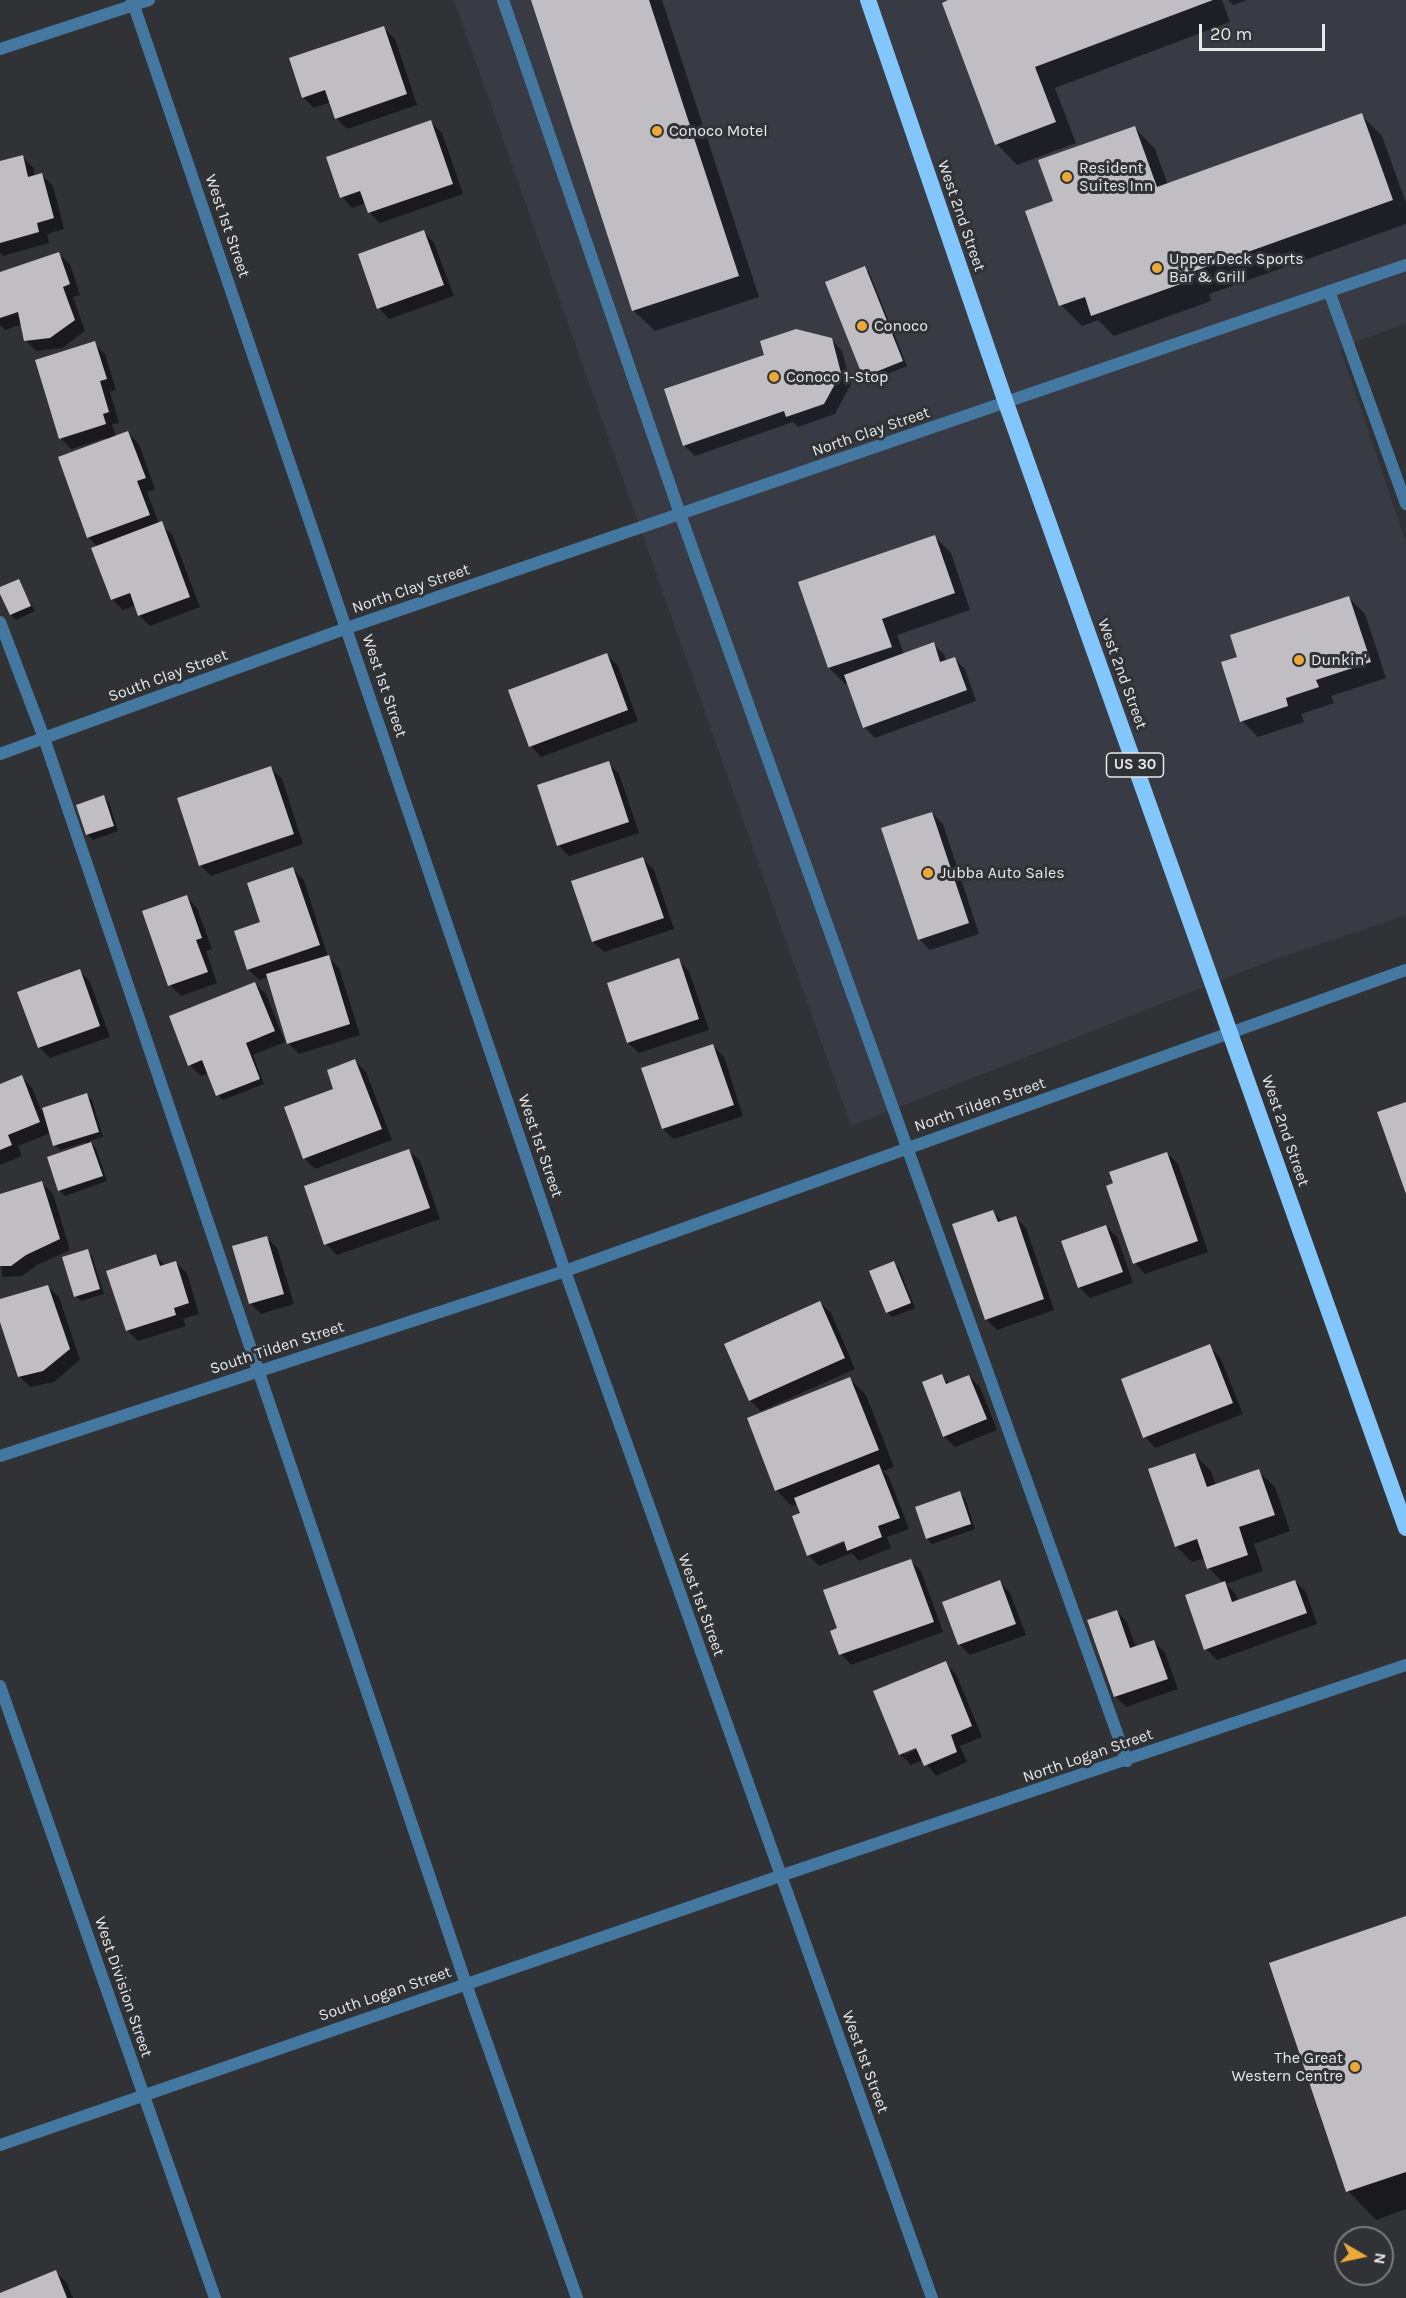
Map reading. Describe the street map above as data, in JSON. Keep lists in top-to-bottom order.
{
  "streets": {
    "highway": ["West 2nd Street", "US 30"],
    "street": [
      "West 1st Street",
      "North Clay Street",
      "South Clay Street",
      "North Tilden Street",
      "South Tilden Street",
      "North Logan Street",
      "West Division Street",
      "South Logan Street"
    ]
  },
  "crossings": [
    ["West 2nd Street", "North Clay Street"],
    ["West 2nd Street", "North Tilden Street"],
    ["West 1st Street", "North Clay Street"],
    ["West 1st Street", "South Clay Street"],
    ["West 1st Street", "North Tilden Street"],
    ["West 1st Street", "South Tilden Street"],
    ["West 1st Street", "North Logan Street"],
    ["West 1st Street", "South Logan Street"],
    ["North Clay Street", "South Clay Street"],
    ["North Tilden Street", "South Tilden Street"],
    ["North Logan Street", "South Logan Street"],
    ["West Division Street", "South Logan Street"]
  ],
  "places": [
    "Conoco Motel",
    "Resident Suites Inn",
    "Upper Deck Sports Bar & Grill",
    "Conoco",
    "Conoco 1-Stop",
    "Dunkin'",
    "Jubba Auto Sales",
    "The Great Western Centre"
  ],
  "scale_bar": "20 m",
  "north": "right"
}
